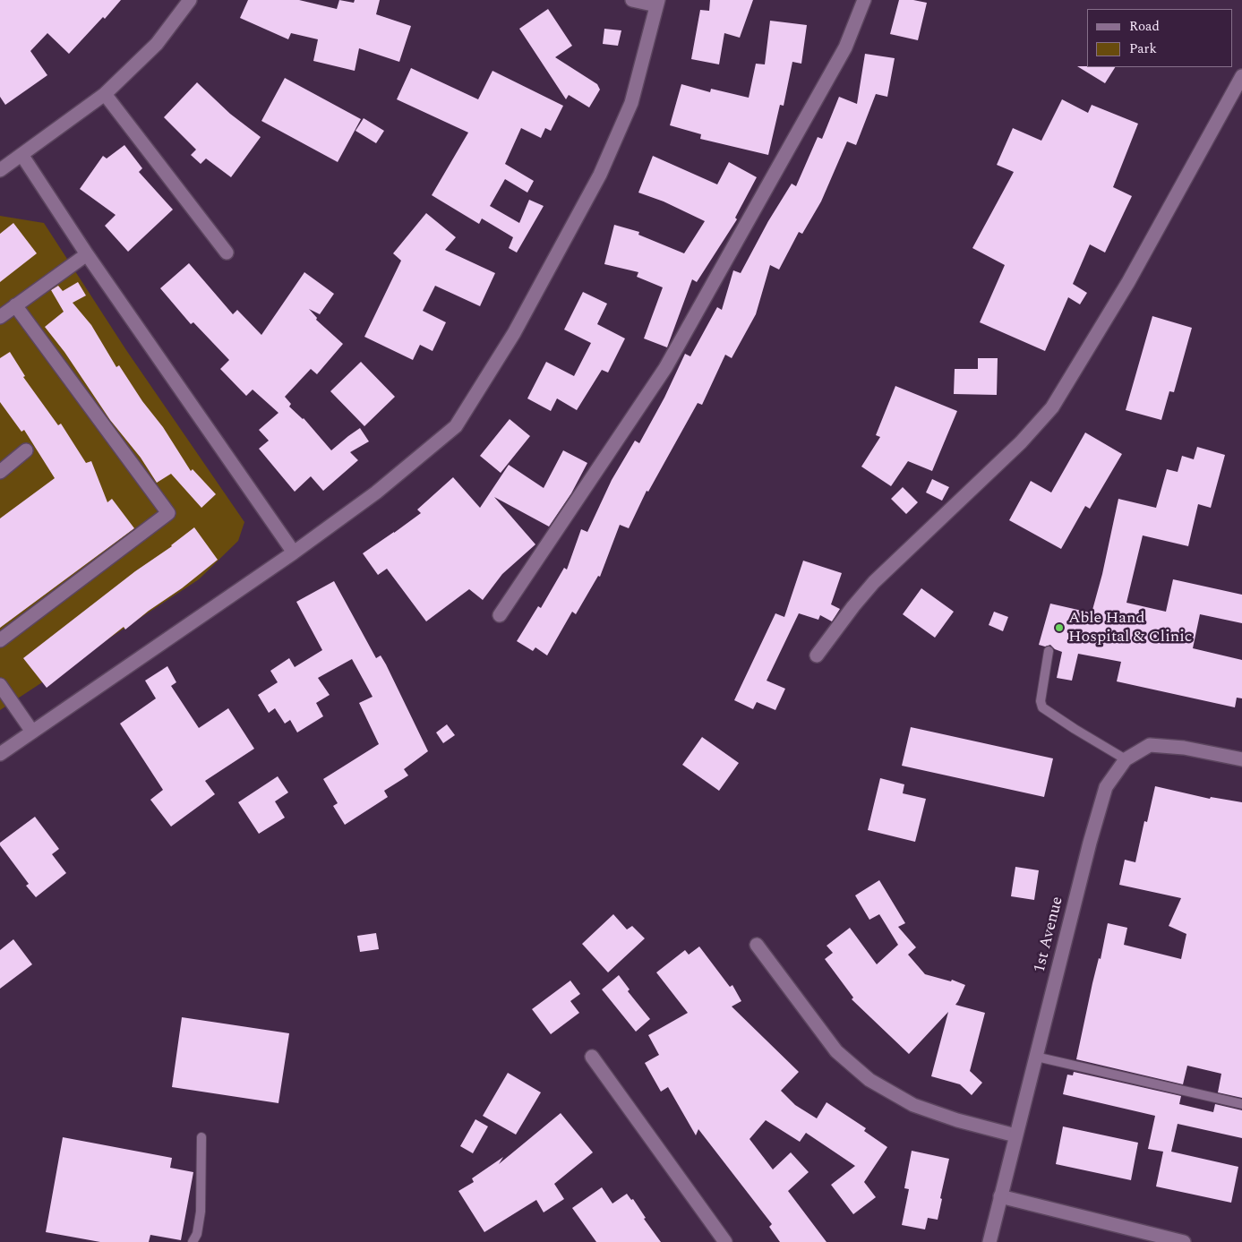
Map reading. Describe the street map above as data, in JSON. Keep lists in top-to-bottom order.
{
  "streets": {
    "street": ["1st Avenue"]
  },
  "places": ["Able Hand Hospital & Clinic"],
  "legend": ["Road", "Park"]
}
